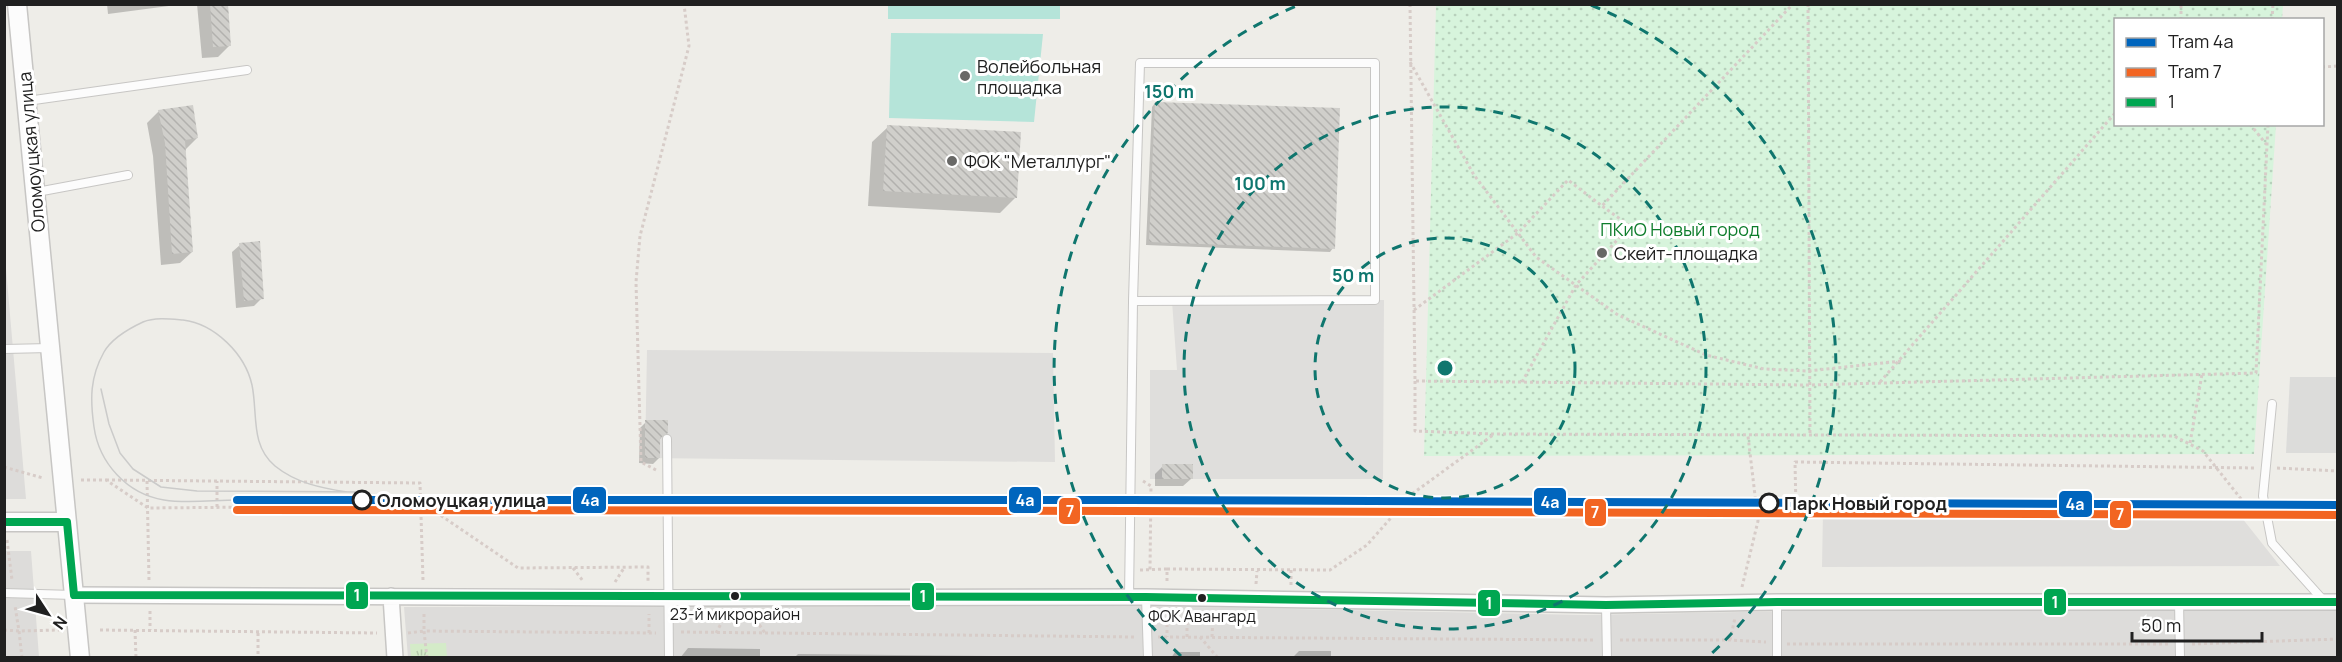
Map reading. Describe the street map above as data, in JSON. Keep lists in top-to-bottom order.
{
  "streets": {
    "street": ["Оломоуцкая улица"]
  },
  "parks": ["ПКиО Новый город"],
  "places": [
    "Волейбольная площадка",
    "ФОК \"Металлург\"",
    "Скейт-площадка",
    "Оломоуцкая улица",
    "Парк Новый город",
    "23-й микрорайон",
    "ФОК Авангард"
  ],
  "lines": ["tram line 4а", "tram line 7", "transit line 1"],
  "legend": ["Tram 4а", "Tram 7", "1"],
  "scale_bar": "50 m",
  "north": "bottom right",
  "rings": ["150 m", "100 m", "50 m"]
}
